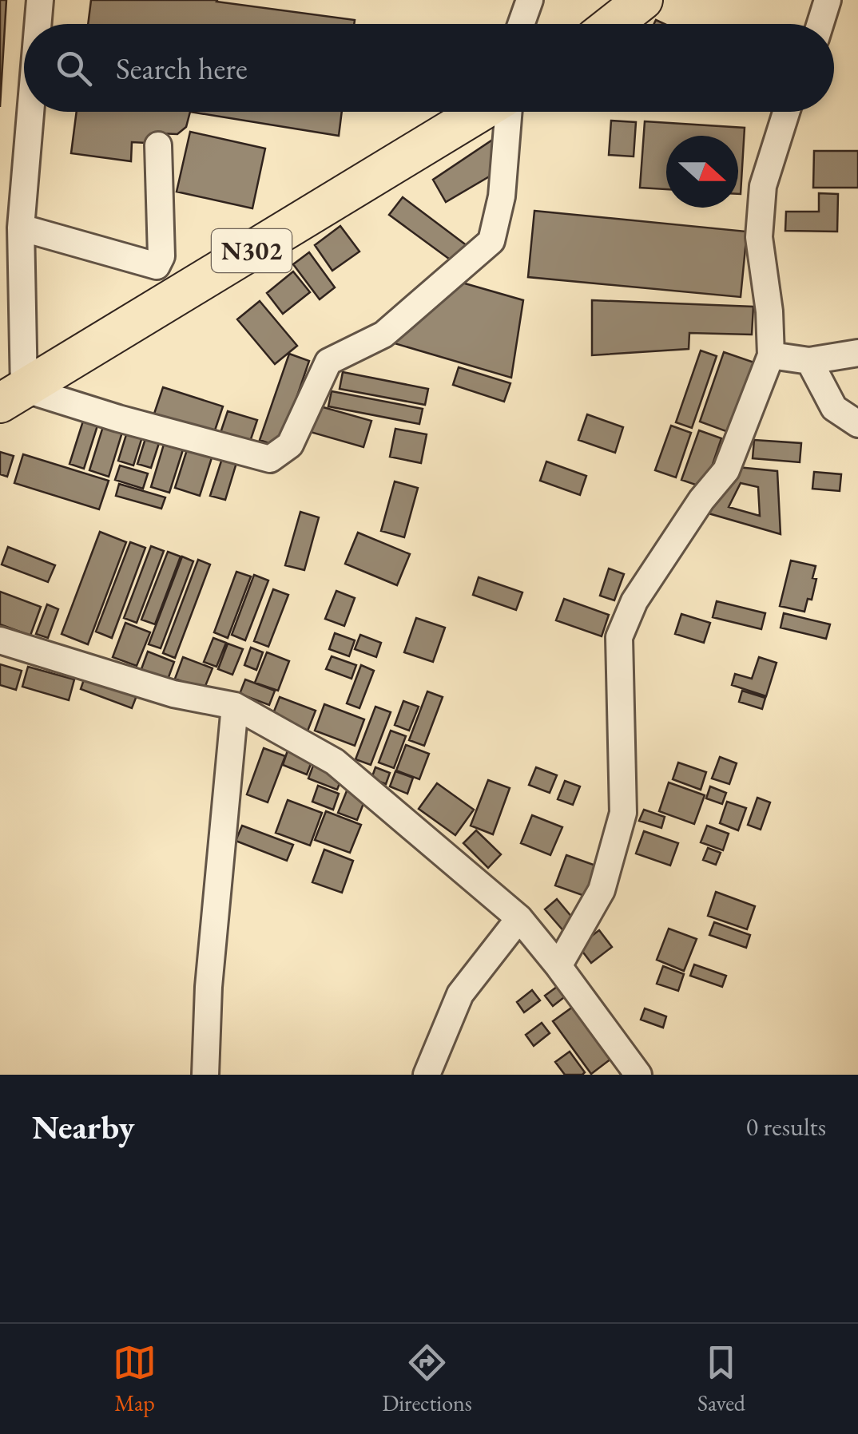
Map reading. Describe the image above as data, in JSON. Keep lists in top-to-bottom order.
{
  "streets": {
    "highway": ["N302"]
  },
  "north": "right",
  "page": {
    "search": "Search here",
    "heading": ["Nearby", "0 results"],
    "nav": ["Map", "Directions", "Saved"]
  }
}
